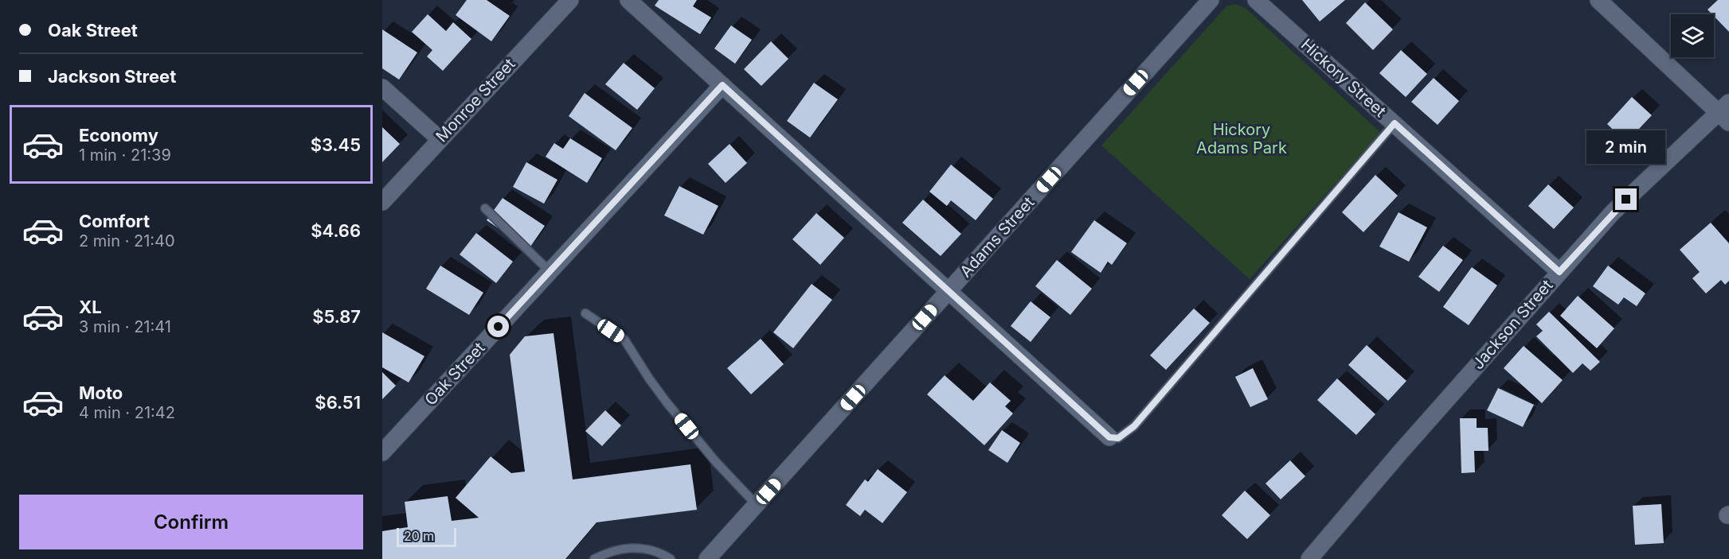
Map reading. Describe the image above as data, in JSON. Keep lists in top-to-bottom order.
{
  "streets": {
    "street": [
      "Hickory Street",
      "Monroe Street",
      "Adams Street",
      "Jackson Street",
      "Oak Street"
    ]
  },
  "crossings": [
    ["Hickory Street", "Jackson Street"]
  ],
  "parks": ["Hickory Adams Park"],
  "scale_bar": "20 m",
  "page": {
    "banner": ["Oak Street", "Jackson Street"],
    "list": [
      {
        "name": "Economy",
        "note": "1 min · 21:39",
        "value": "$3.45"
      },
      {
        "name": "Comfort",
        "note": "2 min · 21:40",
        "value": "$4.66"
      },
      {
        "name": "XL",
        "note": "3 min · 21:41",
        "value": "$5.87"
      },
      {
        "name": "Moto",
        "note": "4 min · 21:42",
        "value": "$6.51"
      }
    ],
    "bubble": "2 min",
    "buttons": "Confirm",
    "scale": "20 m"
  }
}
